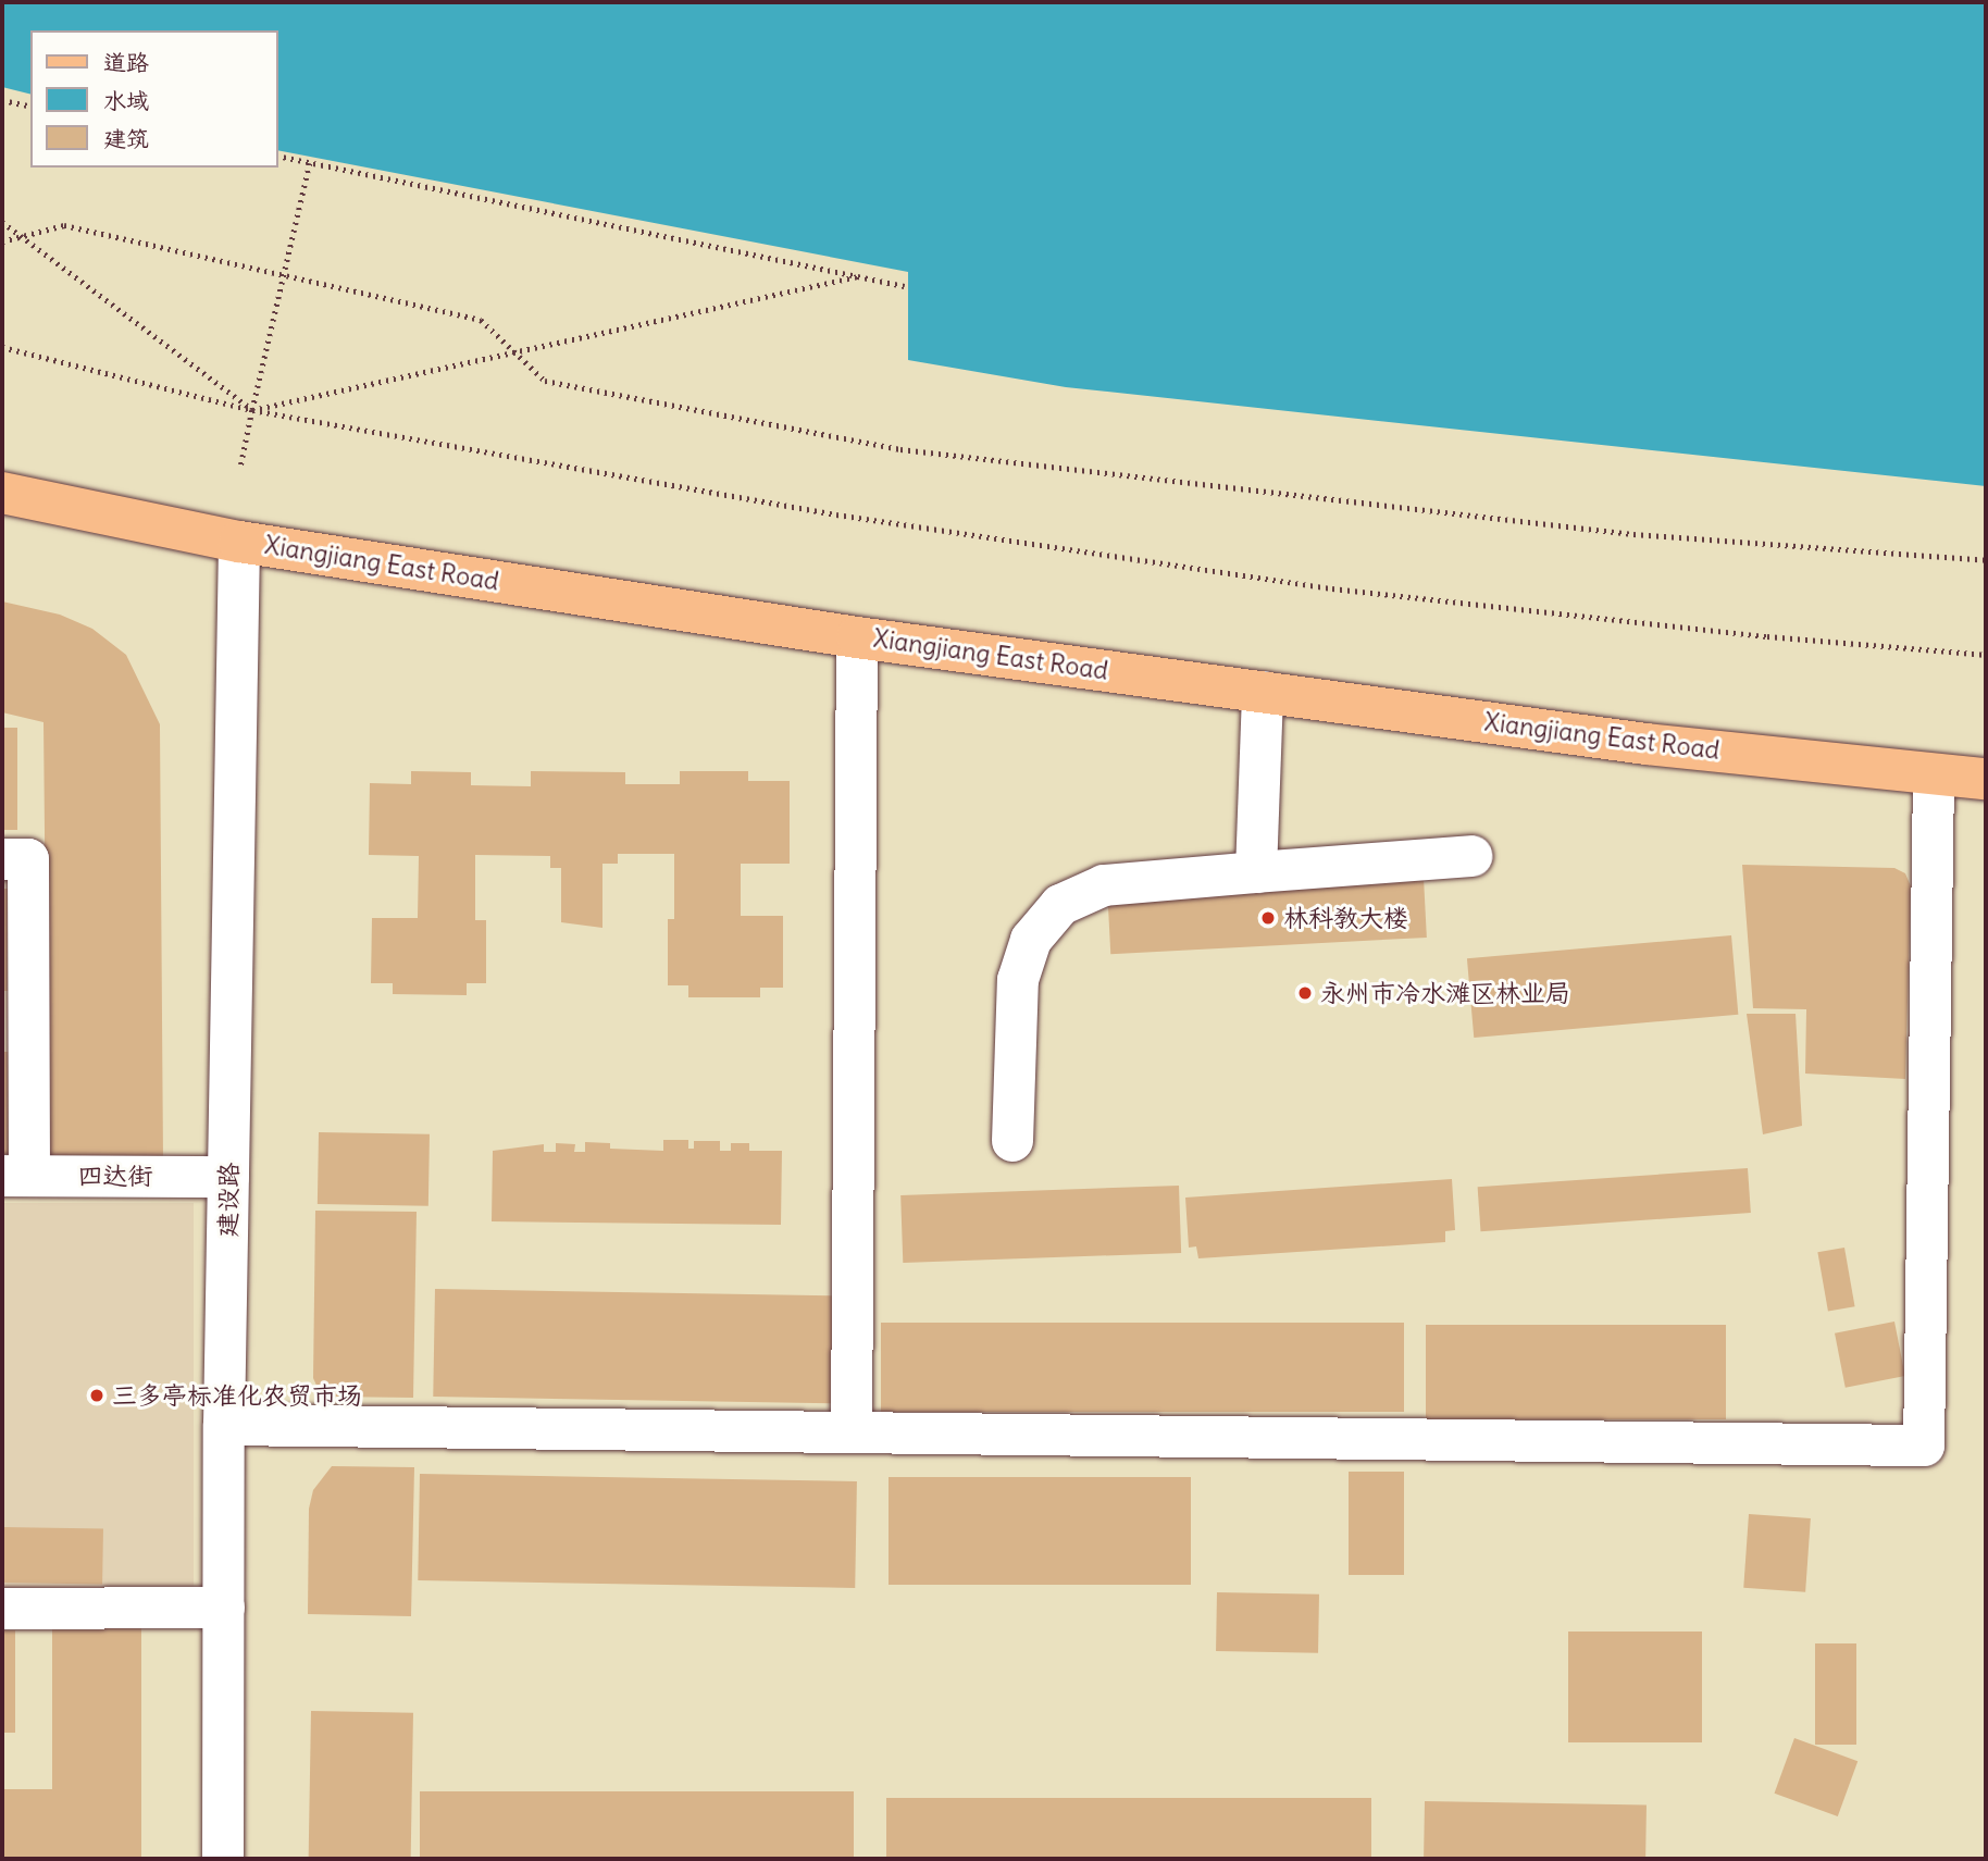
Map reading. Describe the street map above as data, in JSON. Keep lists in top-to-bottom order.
{
  "streets": {
    "main road": ["Xiangjiang East Road"],
    "street": ["四达街", "建设路"]
  },
  "crossings": [
    ["Xiangjiang East Road", "建设路"],
    ["四达街", "建设路"]
  ],
  "places": ["林科教大楼", "永州市冷水滩区林业局", "三多亭标准化农贸市场"],
  "legend": ["道路", "水域", "建筑"]
}
